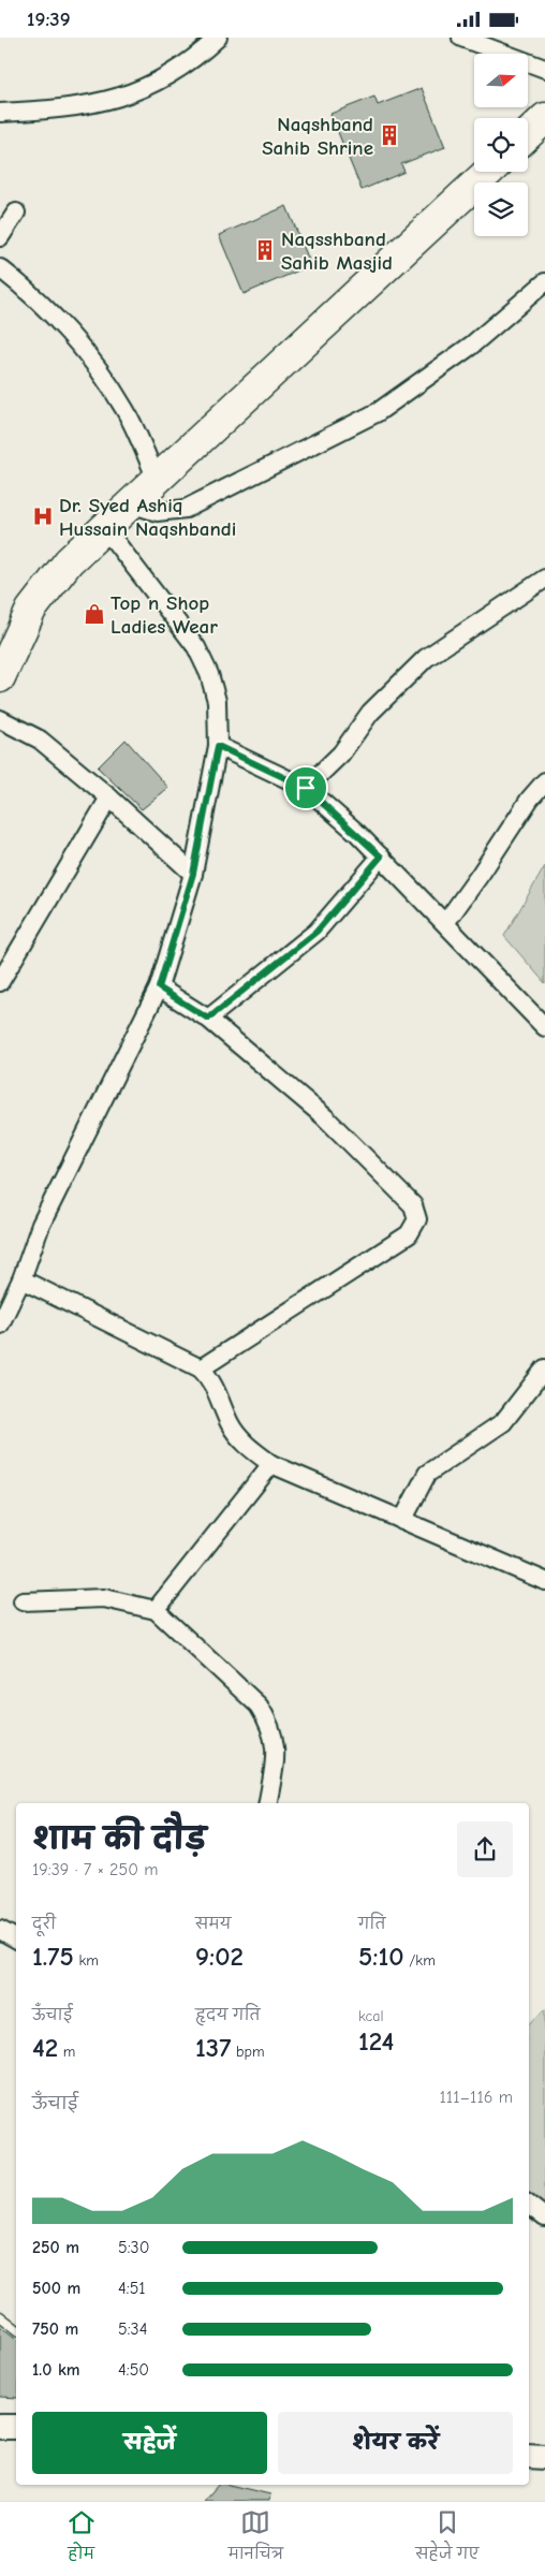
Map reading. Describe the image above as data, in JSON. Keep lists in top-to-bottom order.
{
  "places": {
    "building": ["Naqshband Sahib Shrine", "Naqsshband Sahib Masjid"],
    "hospital": ["Dr. Syed Ashiq Hussain Naqshbandi"],
    "shop": ["Top n Shop Ladies Wear"]
  },
  "north": "right",
  "page": {
    "status": "19:39",
    "heading": ["शाम की दौड़", "19:39 · 7 × 250 m"],
    "stats": [
      ["दूरी", "1.75 km"],
      ["समय", "9:02"],
      ["गति", "5:10 /km"],
      ["ऊँचाई", "42 m"],
      ["हृदय गति", "137 bpm"],
      ["kcal", "124"]
    ],
    "chart": ["ऊँचाई", "111–116 m"],
    "list": [
      {
        "name": "250 m",
        "note": "5:30"
      },
      {
        "name": "500 m",
        "note": "4:51"
      },
      {
        "name": "750 m",
        "note": "5:34"
      },
      {
        "name": "1.0 km",
        "note": "4:50"
      }
    ],
    "buttons": ["सहेजें", "शेयर करें"],
    "tabs": ["होम", "मानचित्र", "सहेजे गए"]
  }
}
